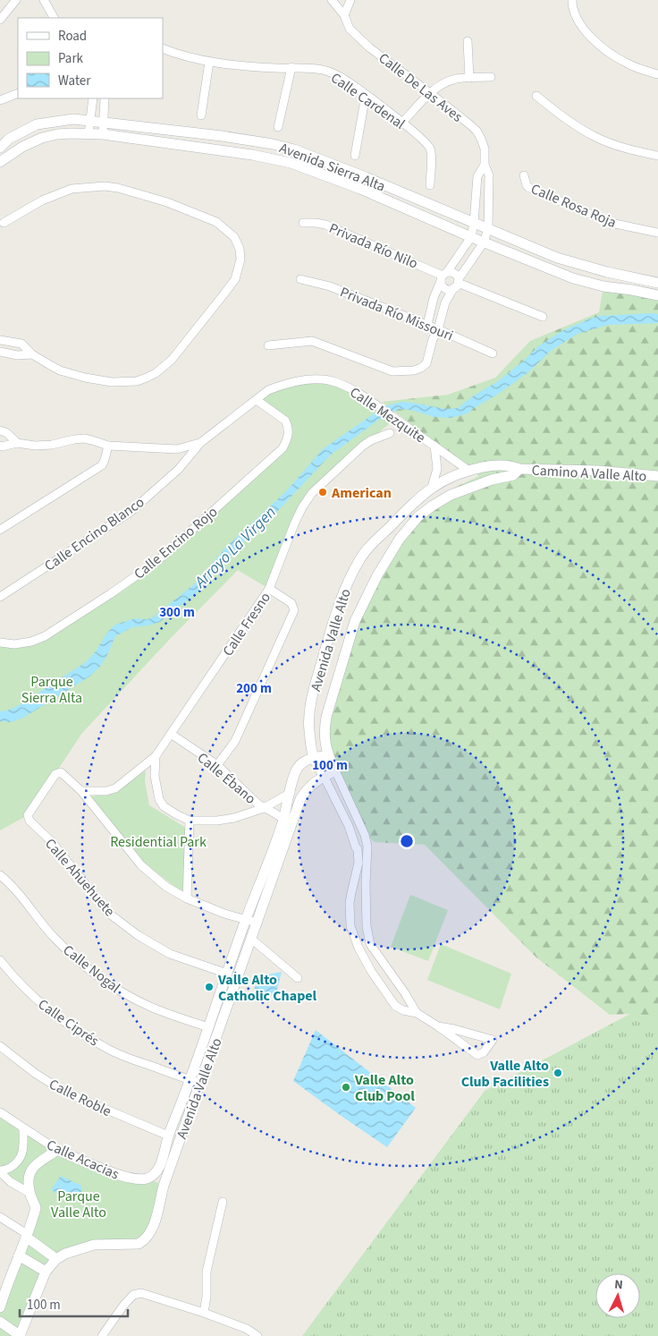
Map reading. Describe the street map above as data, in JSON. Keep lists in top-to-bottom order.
{
  "streets": {
    "street": [
      "Calle De Las Aves",
      "Calle Cardenal",
      "Avenida Sierra Alta",
      "Calle Rosa Roja",
      "Privada Río Nilo",
      "Privada Río Missouri",
      "Calle Mezquite",
      "Camino A Valle Alto",
      "Calle Encino Blanco",
      "Calle Encino Rojo",
      "Calle Fresno",
      "Avenida Valle Alto",
      "Calle Ébano",
      "Calle Ahuehuete",
      "Calle Nogal",
      "Calle Ciprés",
      "Calle Roble",
      "Calle Acacias"
    ]
  },
  "crossings": [
    ["Calle De Las Aves", "Avenida Sierra Alta"],
    ["Calle De Las Aves", "Privada Río Nilo"],
    ["Calle De Las Aves", "Privada Río Missouri"],
    ["Calle Mezquite", "Calle Encino Blanco"],
    ["Calle Mezquite", "Calle Encino Rojo"],
    ["Calle Mezquite", "Avenida Valle Alto"],
    ["Camino A Valle Alto", "Avenida Valle Alto"],
    ["Calle Fresno", "Calle Ébano"],
    ["Calle Fresno", "Calle Ahuehuete"],
    ["Avenida Valle Alto", "Calle Ébano"],
    ["Avenida Valle Alto", "Calle Ahuehuete"],
    ["Avenida Valle Alto", "Calle Nogal"],
    ["Avenida Valle Alto", "Calle Ciprés"],
    ["Avenida Valle Alto", "Calle Roble"],
    ["Avenida Valle Alto", "Calle Acacias"]
  ],
  "water": ["Arroyo La Virgen"],
  "parks": ["Parque Sierra Alta", "Residential Park", "Parque Valle Alto"],
  "places": [
    "American",
    "Valle Alto Catholic Chapel",
    "Valle Alto Club Facilities",
    "Valle Alto Club Pool"
  ],
  "legend": ["Road", "Park", "Water"],
  "scale_bar": "100 m",
  "north": "top",
  "rings": ["300 m", "200 m", "100 m"]
}
